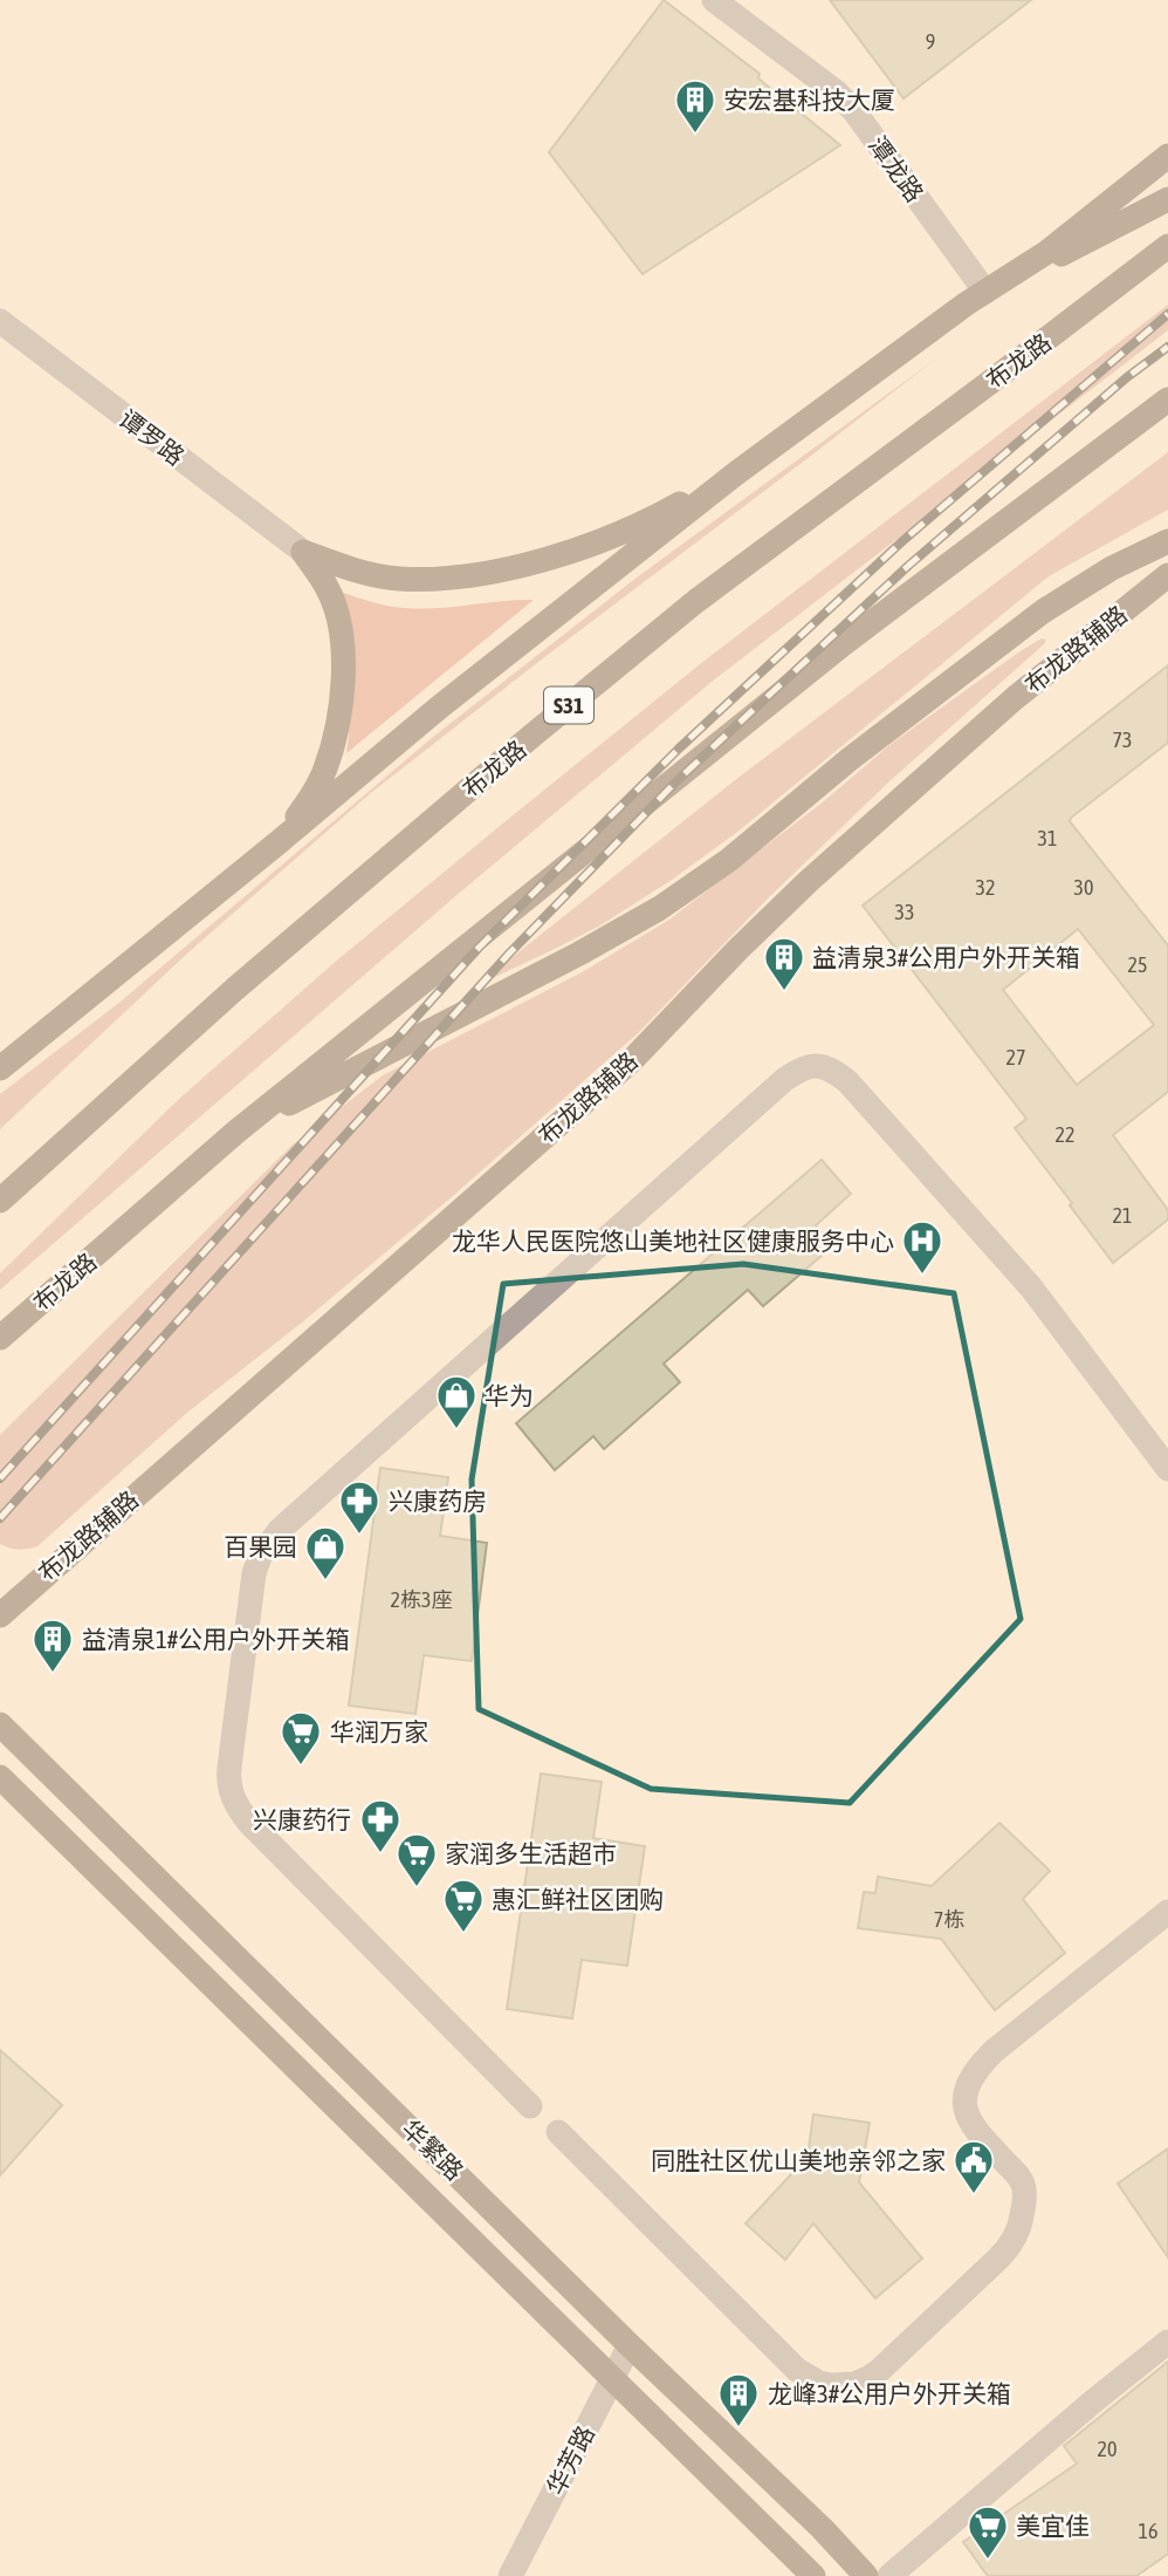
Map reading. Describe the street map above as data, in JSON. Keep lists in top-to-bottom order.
{
  "streets": {
    "main road": [
      "布龙路",
      "布龙路辅路",
      "S31",
      "华繁路"
    ],
    "street": ["潭龙路", "谭罗路", "华芳路"]
  },
  "crossings": [
    ["华繁路", "华芳路"]
  ],
  "places": {
    "building": [
      "安宏基科技大厦",
      "益清泉3#公用户外开关箱",
      "益清泉1#公用户外开关箱",
      "龙峰3#公用户外开关箱"
    ],
    "hospital": ["龙华人民医院悠山美地社区健康服务中心"],
    "shop": ["华为", "百果园"],
    "pharmacy": ["兴康药房", "兴康药行"],
    "supermarket": [
      "华润万家",
      "家润多生活超市",
      "惠汇鲜社区团购",
      "美宜佳"
    ],
    "public building": ["同胜社区优山美地亲邻之家"]
  },
  "house_numbers": [
    "9",
    "73",
    "31",
    "32",
    "30",
    "33",
    "25",
    "27",
    "22",
    "21",
    "2栋3座",
    "7栋",
    "20",
    "16"
  ]
}
